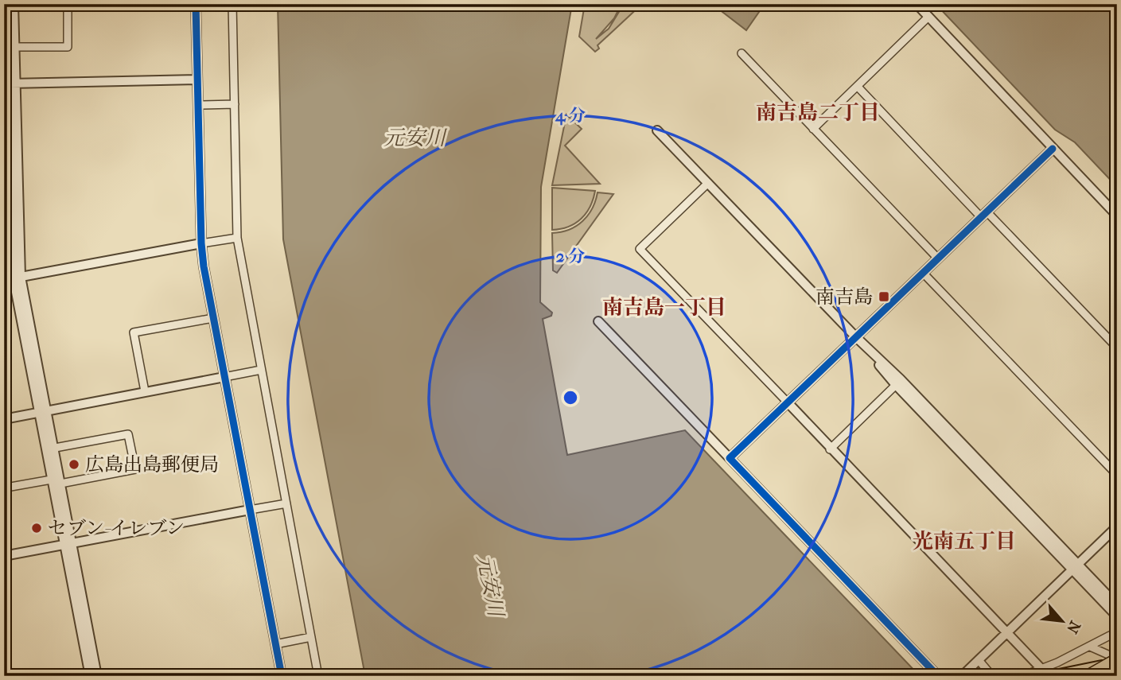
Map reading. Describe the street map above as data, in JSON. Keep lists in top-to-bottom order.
{
  "districts": ["南吉島二丁目", "南吉島一丁目", "光南五丁目"],
  "water": ["元安川"],
  "places": {
    "transit": ["南吉島"],
    "other": ["広島出島郵便局", "セブン-イレブン"]
  },
  "north": "bottom right",
  "rings": ["4 分", "2 分"]
}
